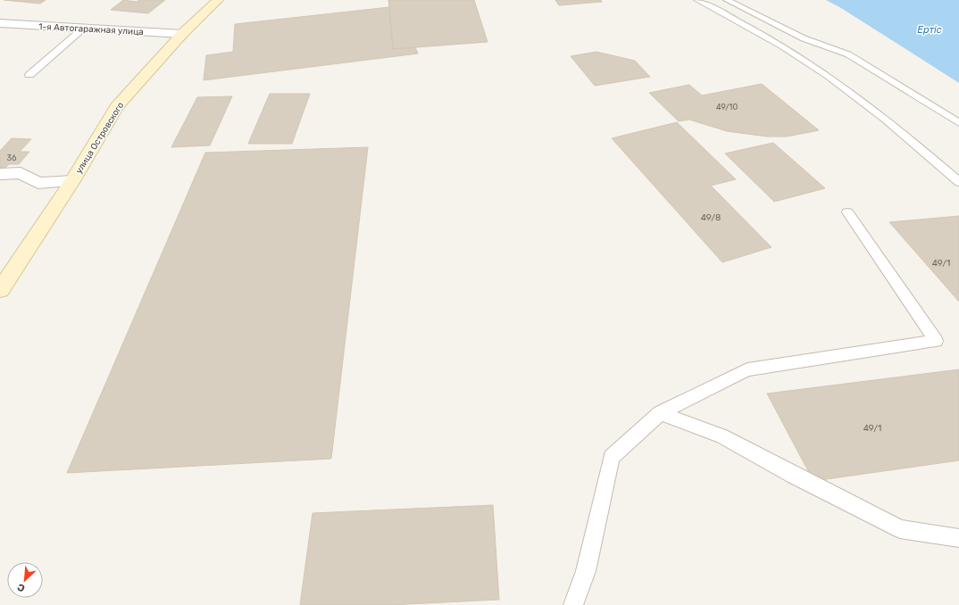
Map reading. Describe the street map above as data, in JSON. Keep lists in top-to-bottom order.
{
  "streets": {
    "main road": ["улица Островского"],
    "street": ["1-я Автогаражная улица"]
  },
  "crossings": [
    ["1-я Автогаражная улица", "улица Островского"]
  ],
  "water": ["Ертіс"],
  "house_numbers": [
    "49/10",
    "36",
    "49/8",
    "49/1",
    "49/1"
  ],
  "north": "bottom left"
}
